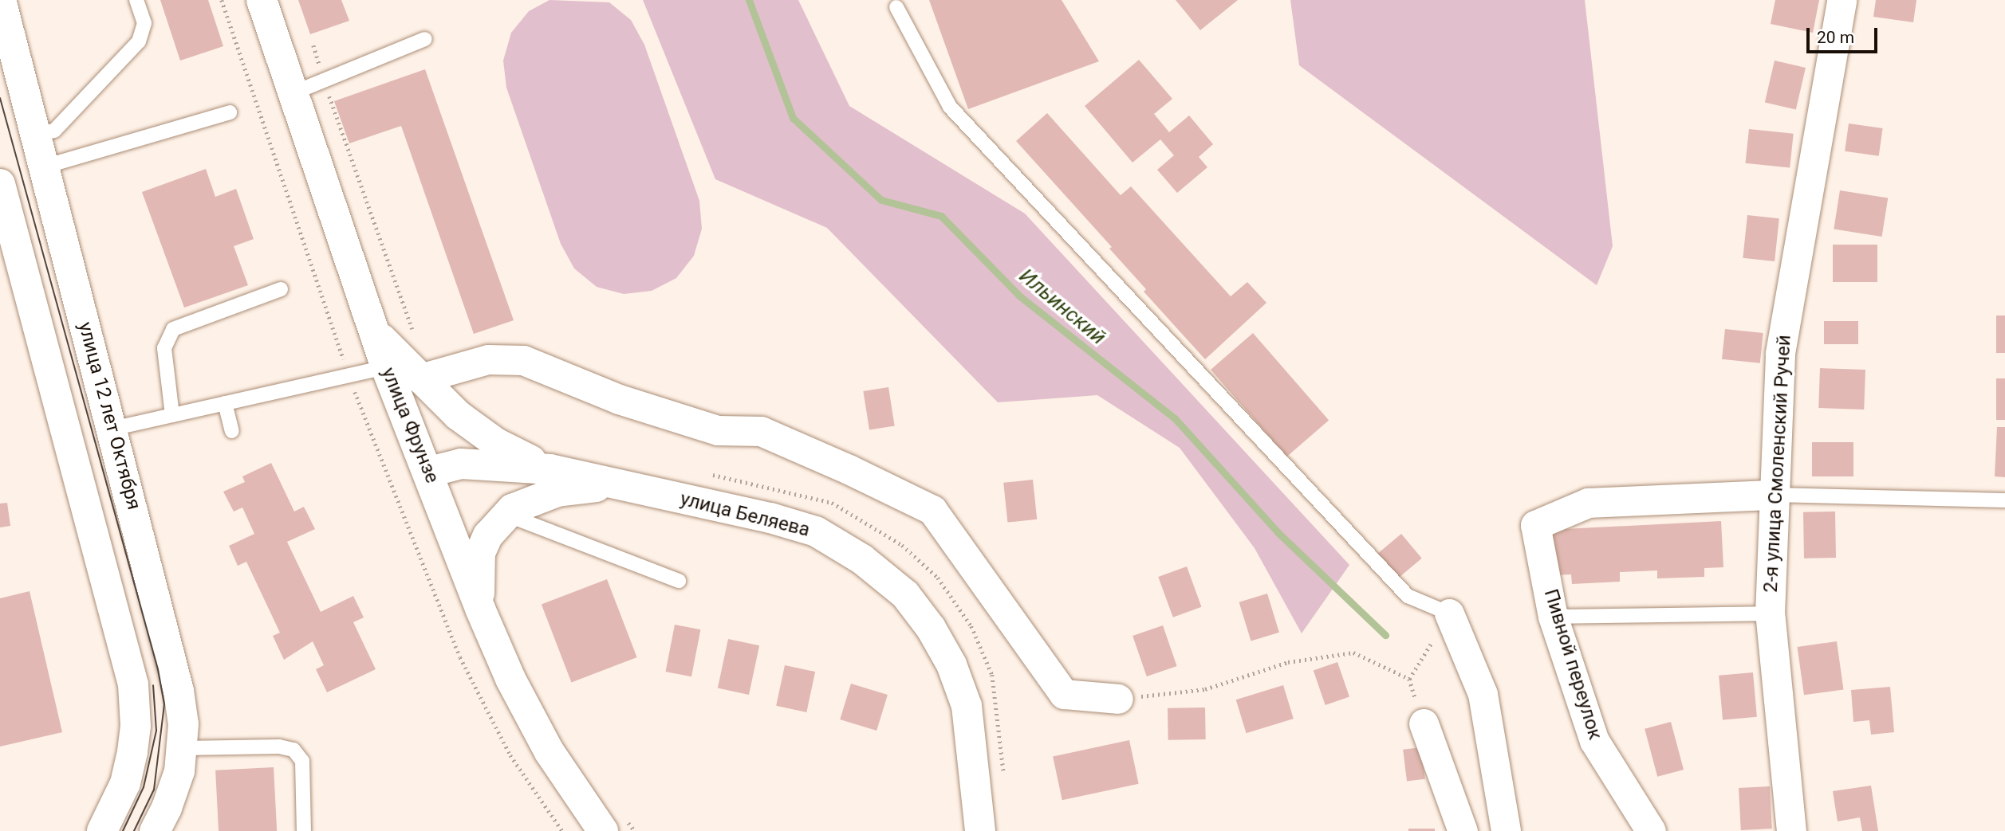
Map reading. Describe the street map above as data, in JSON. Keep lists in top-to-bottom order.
{
  "streets": {
    "main road": ["улица 12 лет Октября", "улица Фрунзе", "улица Беляева"],
    "street": ["2-я улица Смоленский Ручей", "Пивной переулок"]
  },
  "crossings": [
    ["2-я улица Смоленский Ручей", "Пивной переулок"]
  ],
  "water": ["Ильинский"],
  "scale_bar": "20 m"
}
